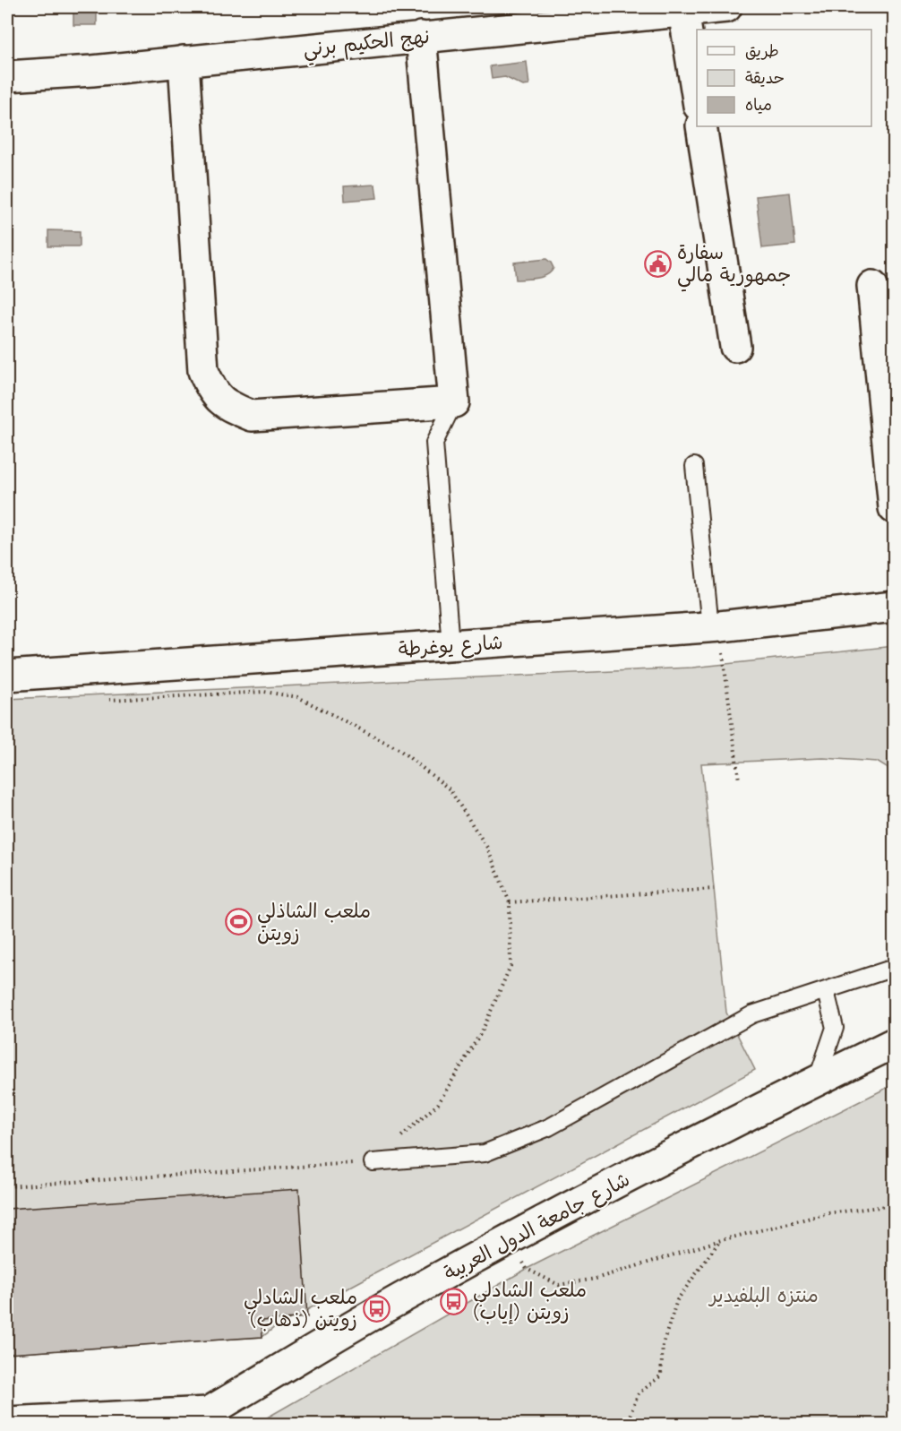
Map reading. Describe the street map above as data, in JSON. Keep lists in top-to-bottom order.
{
  "streets": {
    "street": ["نهج الحكيم برني", "شارع يوغرطة", "شارع جامعة الدول العربية"]
  },
  "parks": ["منتزه البلفيدير"],
  "places": {
    "public building": ["سفارة جمهورية مالي"],
    "sports": ["ملعب الشاذلي زويتن"],
    "bus stop": ["ملعب الشادلي زويتن (إياب)", "ملعب الشادلي زويتن (ذهاب)"]
  },
  "legend": ["طريق", "حديقة", "مياه"]
}
